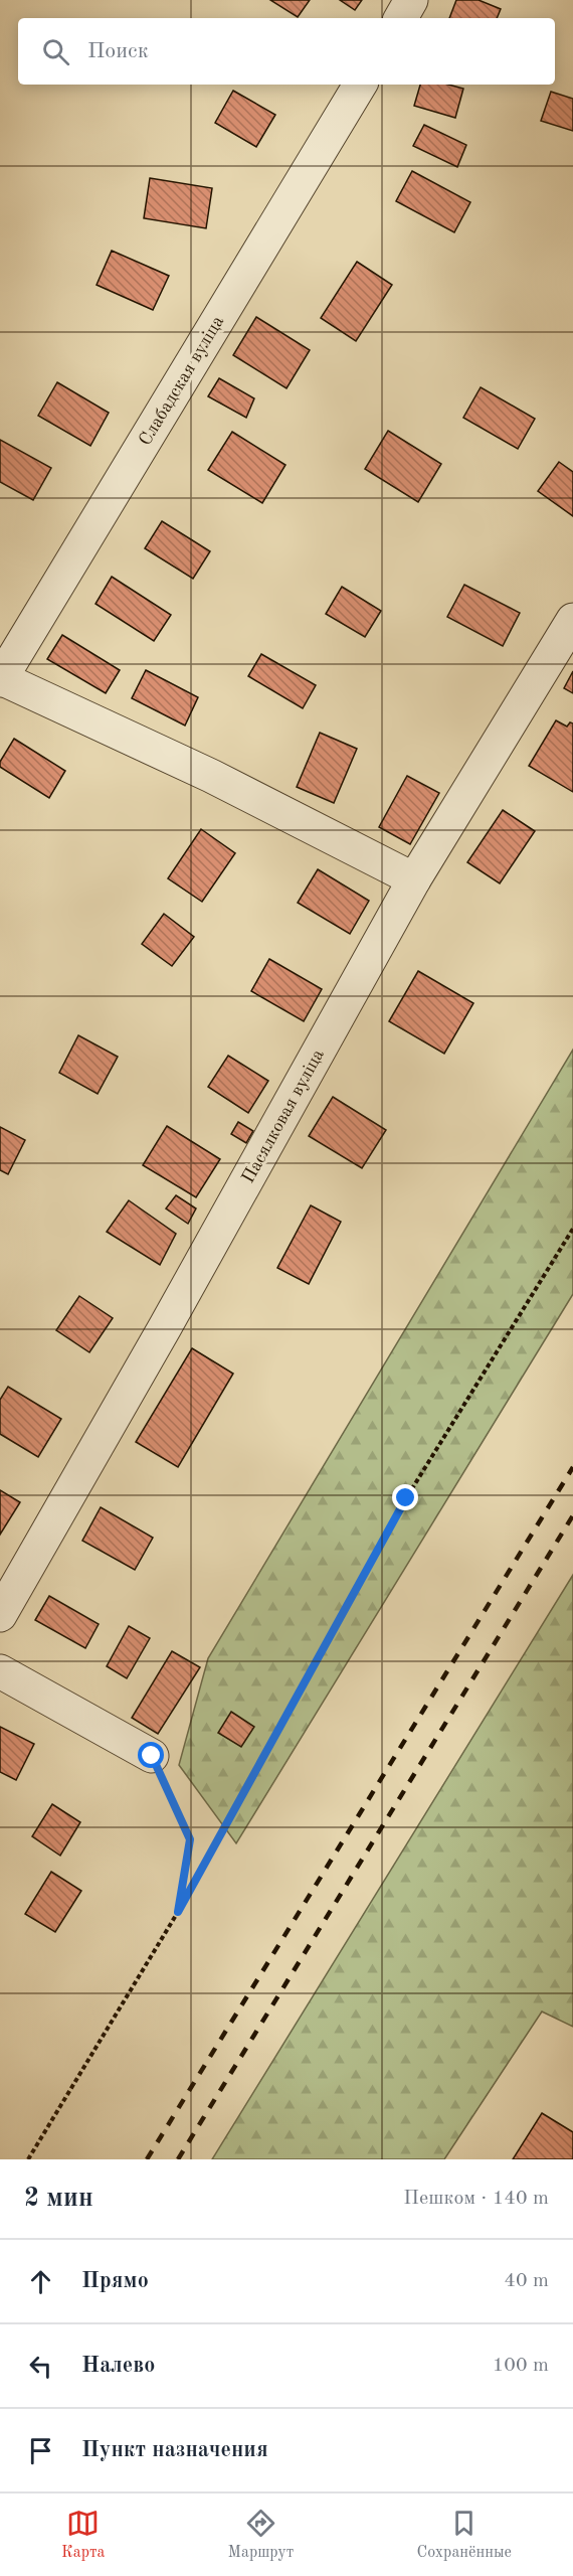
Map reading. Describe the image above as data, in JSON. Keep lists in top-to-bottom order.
{
  "streets": {
    "street": ["Слабадская вуліца", "Пасялковая вуліца"]
  },
  "page": {
    "search": "Поиск",
    "heading": ["2 мин", "Пешком · 140 m"],
    "list": [
      ["Прямо", "40 m"],
      ["Налево", "100 m"],
      "Пункт назначения"
    ],
    "nav": ["Карта", "Маршрут", "Сохранённые"]
  }
}
